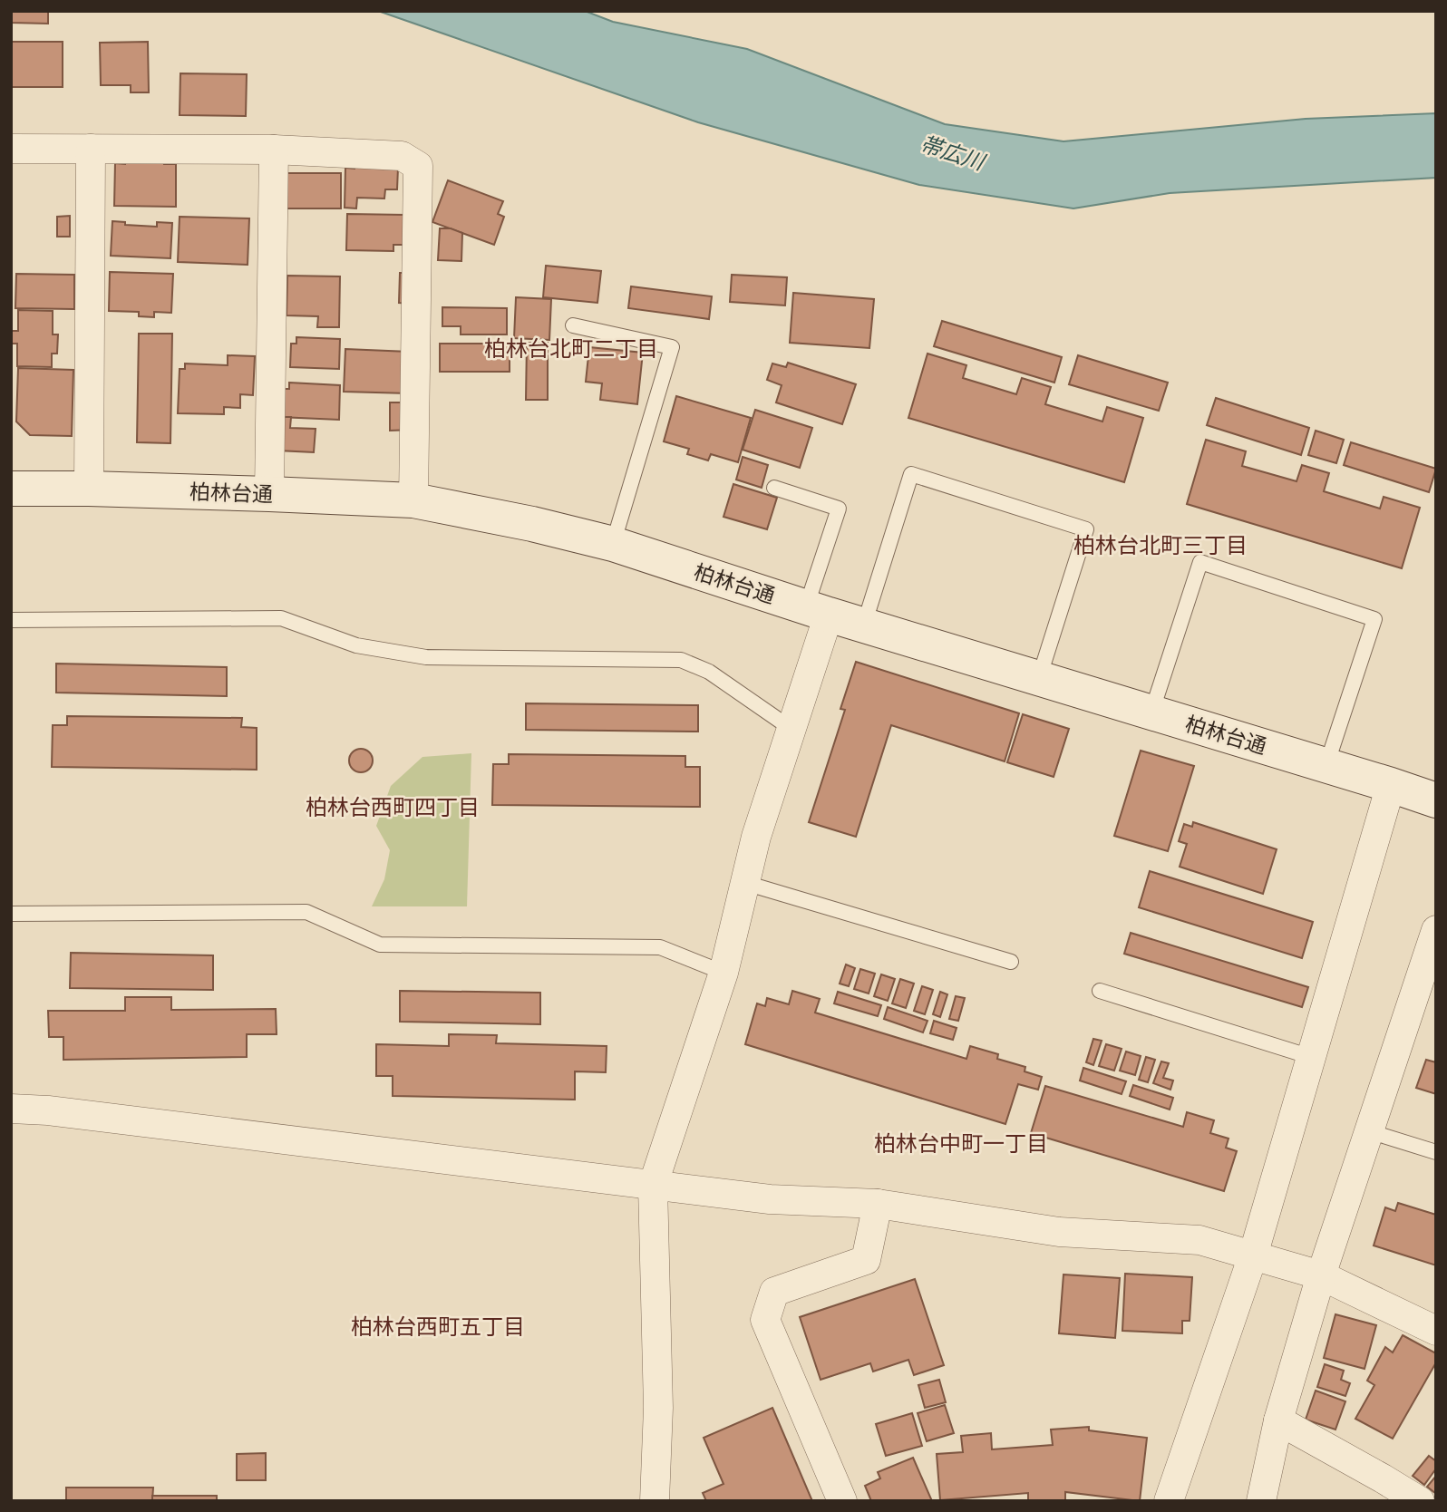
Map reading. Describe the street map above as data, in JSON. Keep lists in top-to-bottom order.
{
  "streets": {
    "street": ["柏林台通"]
  },
  "districts": [
    "柏林台北町二丁目",
    "柏林台北町三丁目",
    "柏林台西町四丁目",
    "柏林台中町一丁目",
    "柏林台西町五丁目"
  ],
  "water": ["帯広川"]
}
